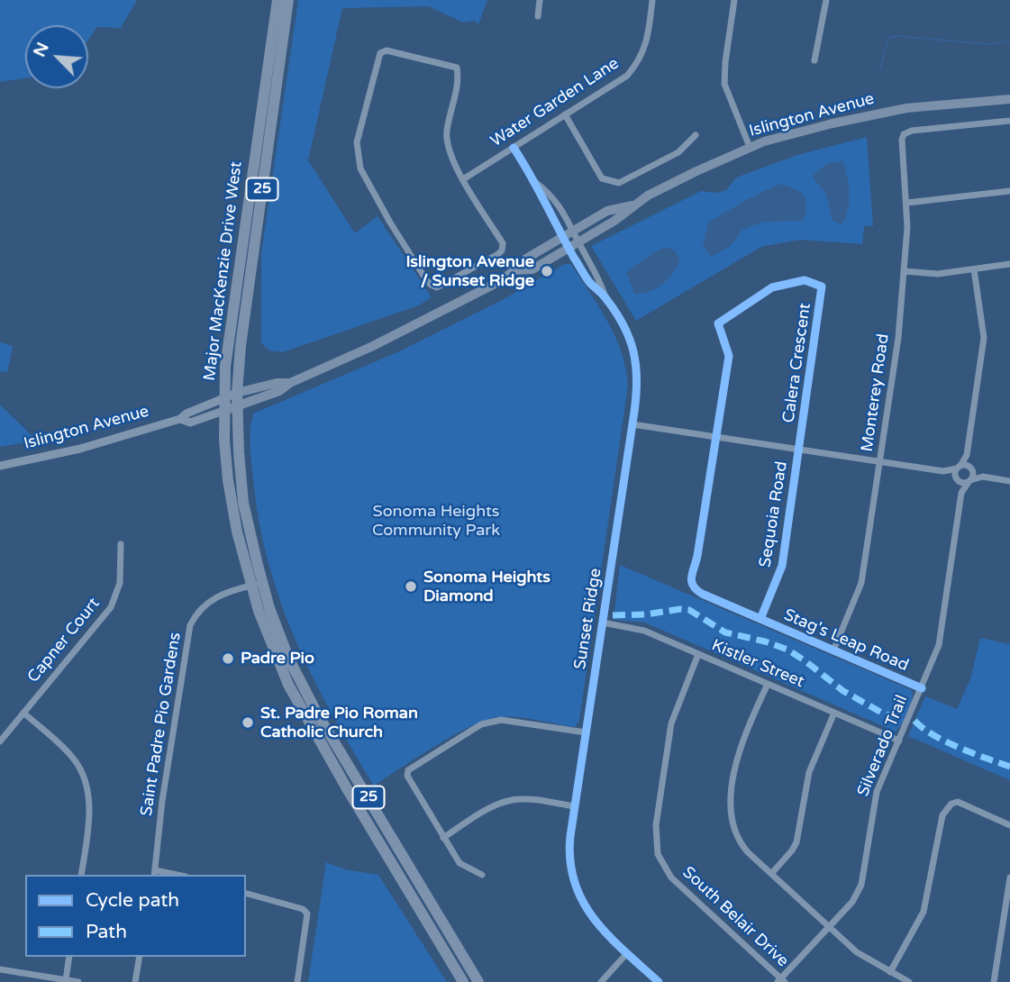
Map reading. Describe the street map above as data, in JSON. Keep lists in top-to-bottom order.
{
  "streets": {
    "main road": ["Islington Avenue", "25", "Major MacKenzie Drive West"],
    "street": [
      "Water Garden Lane",
      "Calera Crescent",
      "Monterey Road",
      "Sequoia Road",
      "Sunset Ridge",
      "Capner Court",
      "Stag's Leap Road",
      "Kistler Street",
      "Saint Padre Pio Gardens",
      "Silverado Trail",
      "South Belair Drive"
    ]
  },
  "crossings": [
    ["Islington Avenue", "Major MacKenzie Drive West"],
    ["Islington Avenue", "Sunset Ridge"],
    ["Major MacKenzie Drive West", "Saint Padre Pio Gardens"],
    ["Calera Crescent", "Sequoia Road"],
    ["Calera Crescent", "Stag's Leap Road"],
    ["Monterey Road", "Stag's Leap Road"],
    ["Sequoia Road", "Stag's Leap Road"],
    ["Sunset Ridge", "Kistler Street"],
    ["Stag's Leap Road", "Silverado Trail"],
    ["Kistler Street", "Silverado Trail"],
    ["Kistler Street", "South Belair Drive"],
    ["Silverado Trail", "South Belair Drive"]
  ],
  "parks": ["Sonoma Heights Community Park"],
  "places": [
    "Islington Avenue / Sunset Ridge",
    "Sonoma Heights Diamond",
    "Padre Pio",
    "St. Padre Pio Roman Catholic Church"
  ],
  "legend": ["Cycle path", "Path"],
  "north": "top left"
}
